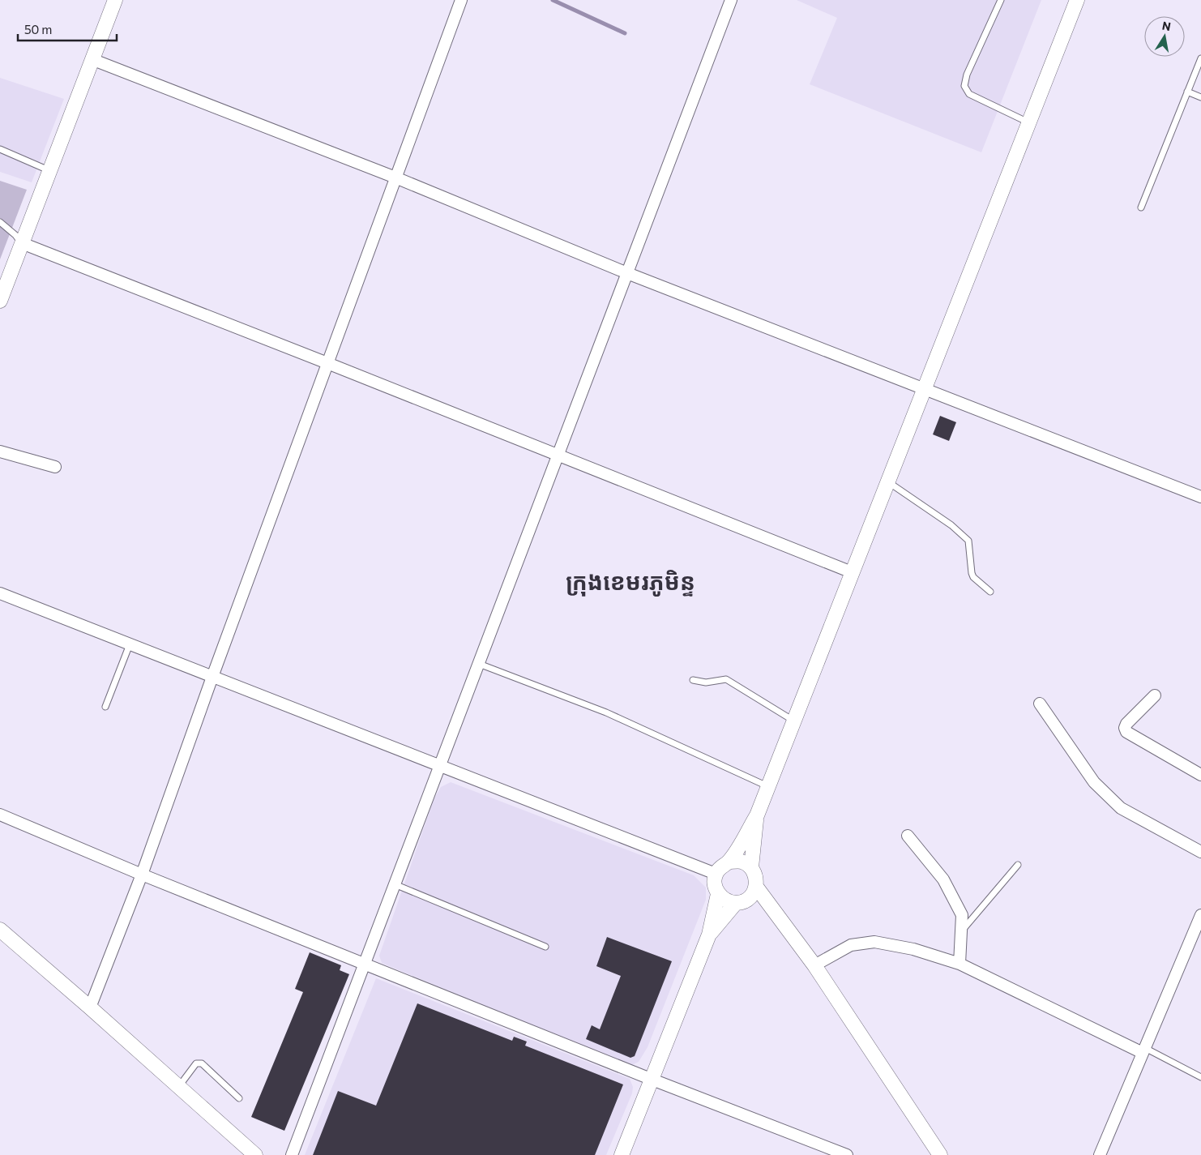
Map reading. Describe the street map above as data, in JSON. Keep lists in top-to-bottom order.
{
  "districts": ["ក្រុងខេមរភូមិន្ទ"],
  "scale_bar": "50 m",
  "north": "top"
}
